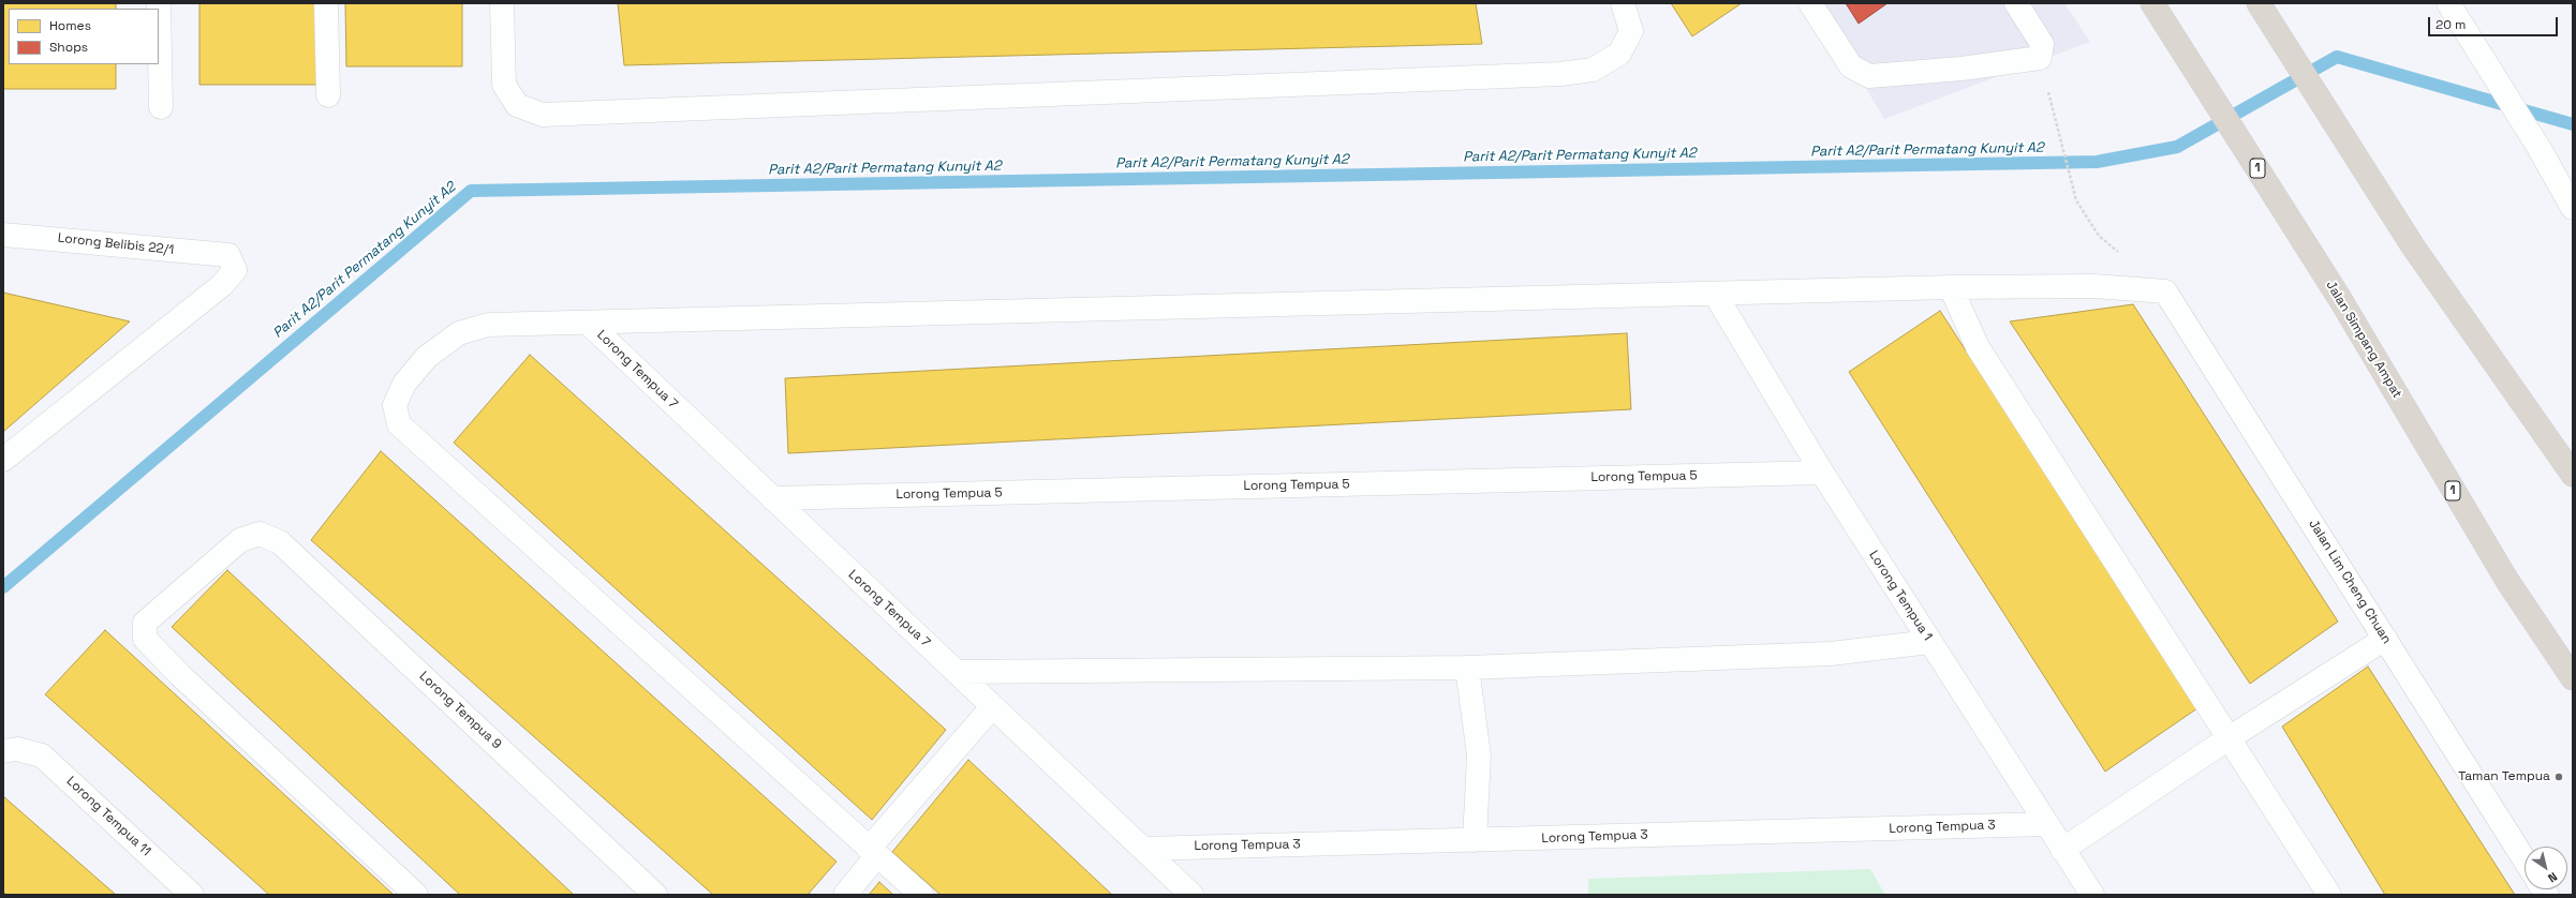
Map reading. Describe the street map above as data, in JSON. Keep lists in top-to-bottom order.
{
  "streets": {
    "highway": ["1", "Jalan Simpang Ampat"],
    "street": [
      "Lorong Belibis 22/1",
      "Lorong Tempua 7",
      "Lorong Tempua 5",
      "Jalan Lim Cheng Chuan",
      "Lorong Tempua 1",
      "Lorong Tempua 9",
      "Lorong Tempua 11",
      "Lorong Tempua 3"
    ]
  },
  "crossings": [
    ["Lorong Tempua 7", "Lorong Tempua 5"],
    ["Lorong Tempua 7", "Lorong Tempua 3"],
    ["Lorong Tempua 5", "Lorong Tempua 1"],
    ["Lorong Tempua 1", "Lorong Tempua 3"]
  ],
  "water": ["Parit A2/Parit Permatang Kunyit A2"],
  "places": ["Taman Tempua"],
  "legend": ["Homes", "Shops"],
  "scale_bar": "20 m",
  "north": "bottom right"
}
